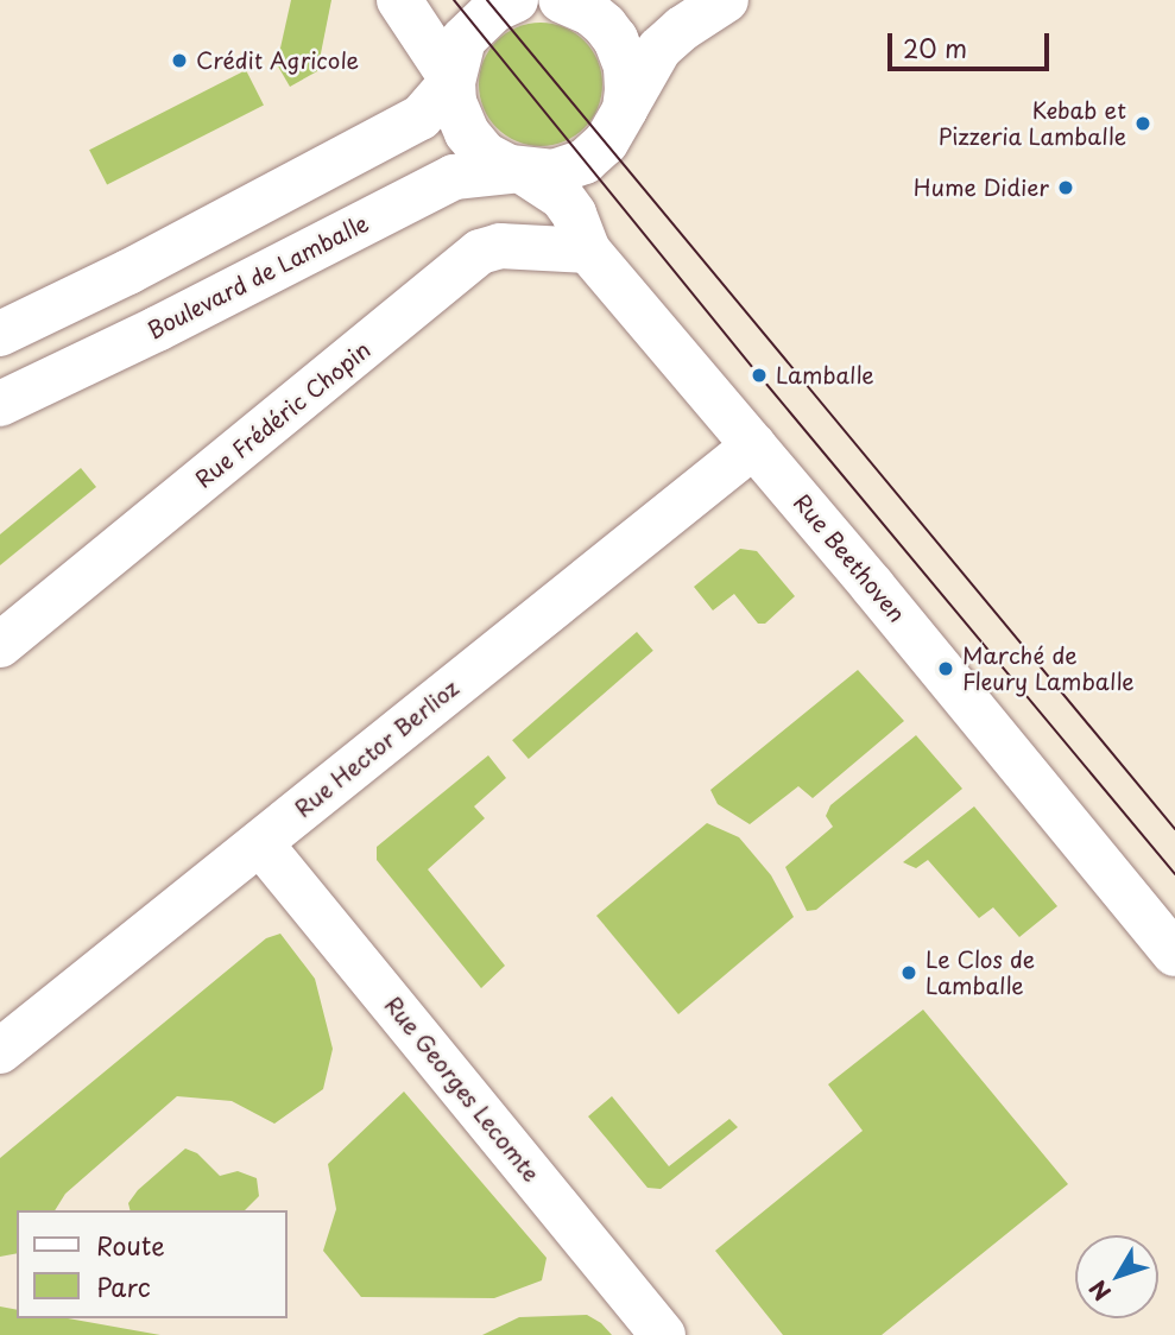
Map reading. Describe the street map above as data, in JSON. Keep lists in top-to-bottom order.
{
  "streets": {
    "street": [
      "Boulevard de Lamballe",
      "Rue Frédéric Chopin",
      "Rue Beethoven",
      "Rue Hector Berlioz",
      "Rue Georges Lecomte"
    ]
  },
  "crossings": [
    ["Boulevard de Lamballe", "Rue Beethoven"],
    ["Rue Frédéric Chopin", "Rue Beethoven"],
    ["Rue Beethoven", "Rue Hector Berlioz"],
    ["Rue Hector Berlioz", "Rue Georges Lecomte"]
  ],
  "places": [
    "Crédit Agricole",
    "Kebab et Pizzeria Lamballe",
    "Hume Didier",
    "Lamballe",
    "Marché de Fleury Lamballe",
    "Le Clos de Lamballe"
  ],
  "legend": ["Route", "Parc"],
  "scale_bar": "20 m",
  "north": "bottom left"
}
